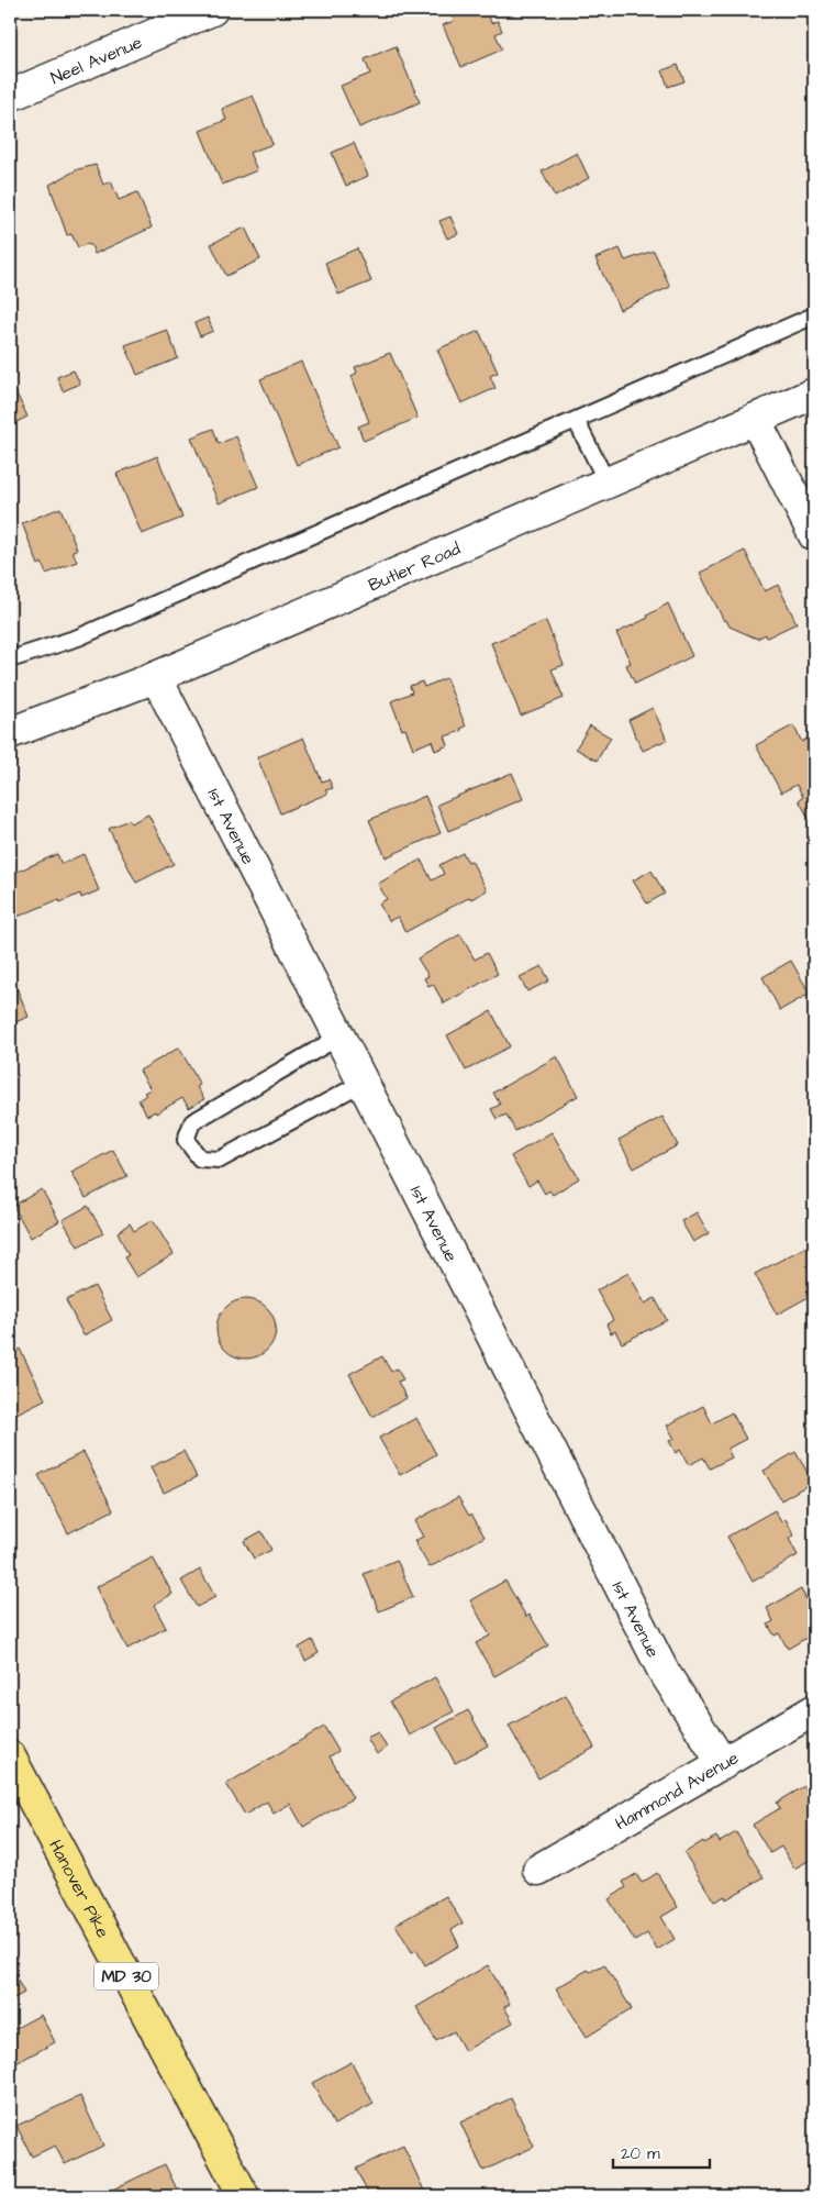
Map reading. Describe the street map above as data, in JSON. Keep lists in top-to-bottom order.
{
  "streets": {
    "main road": ["Hanover Pike", "MD 30"],
    "street": [
      "Neel Avenue",
      "Butler Road",
      "1st Avenue",
      "Hammond Avenue"
    ]
  },
  "crossings": [
    ["Butler Road", "1st Avenue"],
    ["1st Avenue", "Hammond Avenue"]
  ],
  "scale_bar": "20 m"
}
